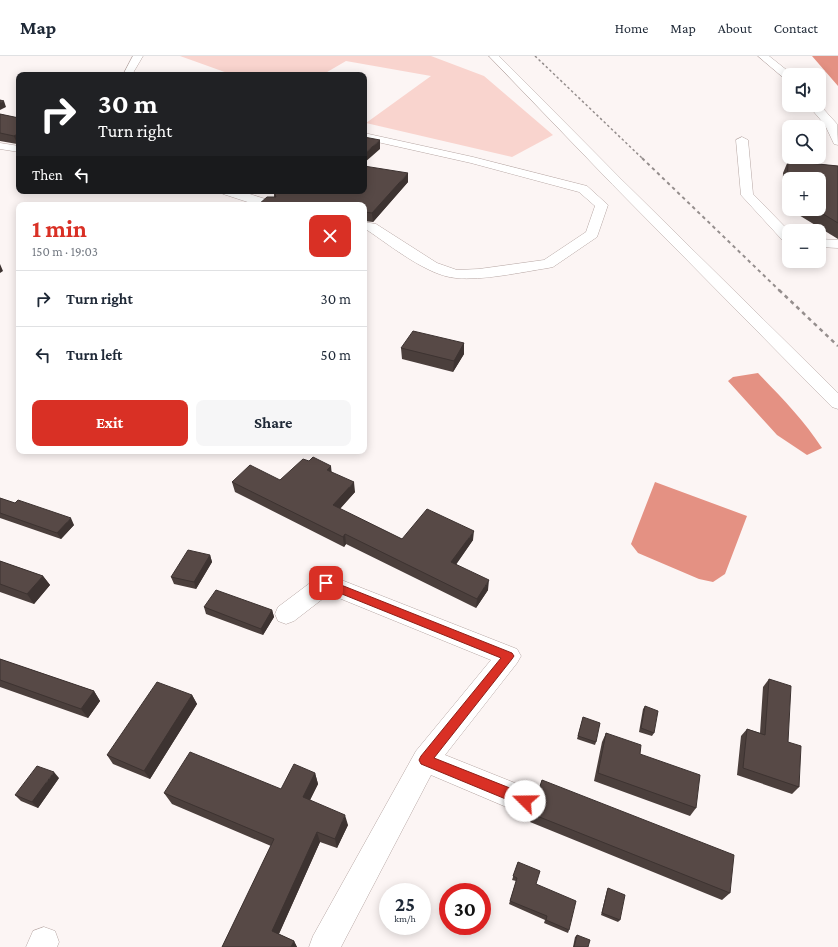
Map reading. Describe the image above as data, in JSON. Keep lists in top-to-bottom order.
{
  "page": {
    "header": "Map",
    "nav": [
      "Home",
      "Map",
      "About",
      "Contact"
    ],
    "map_buttons": ["+", "−"],
    "turn": ["30 m", "Turn right"],
    "then": "Then",
    "heading": ["1 min", "150 m · 19:03"],
    "list": [
      {
        "name": "Turn right",
        "value": "30 m"
      },
      {
        "name": "Turn left",
        "value": "50 m"
      }
    ],
    "buttons": ["Exit", "Share"],
    "speed": "25 km/h",
    "limit": "30"
  }
}
